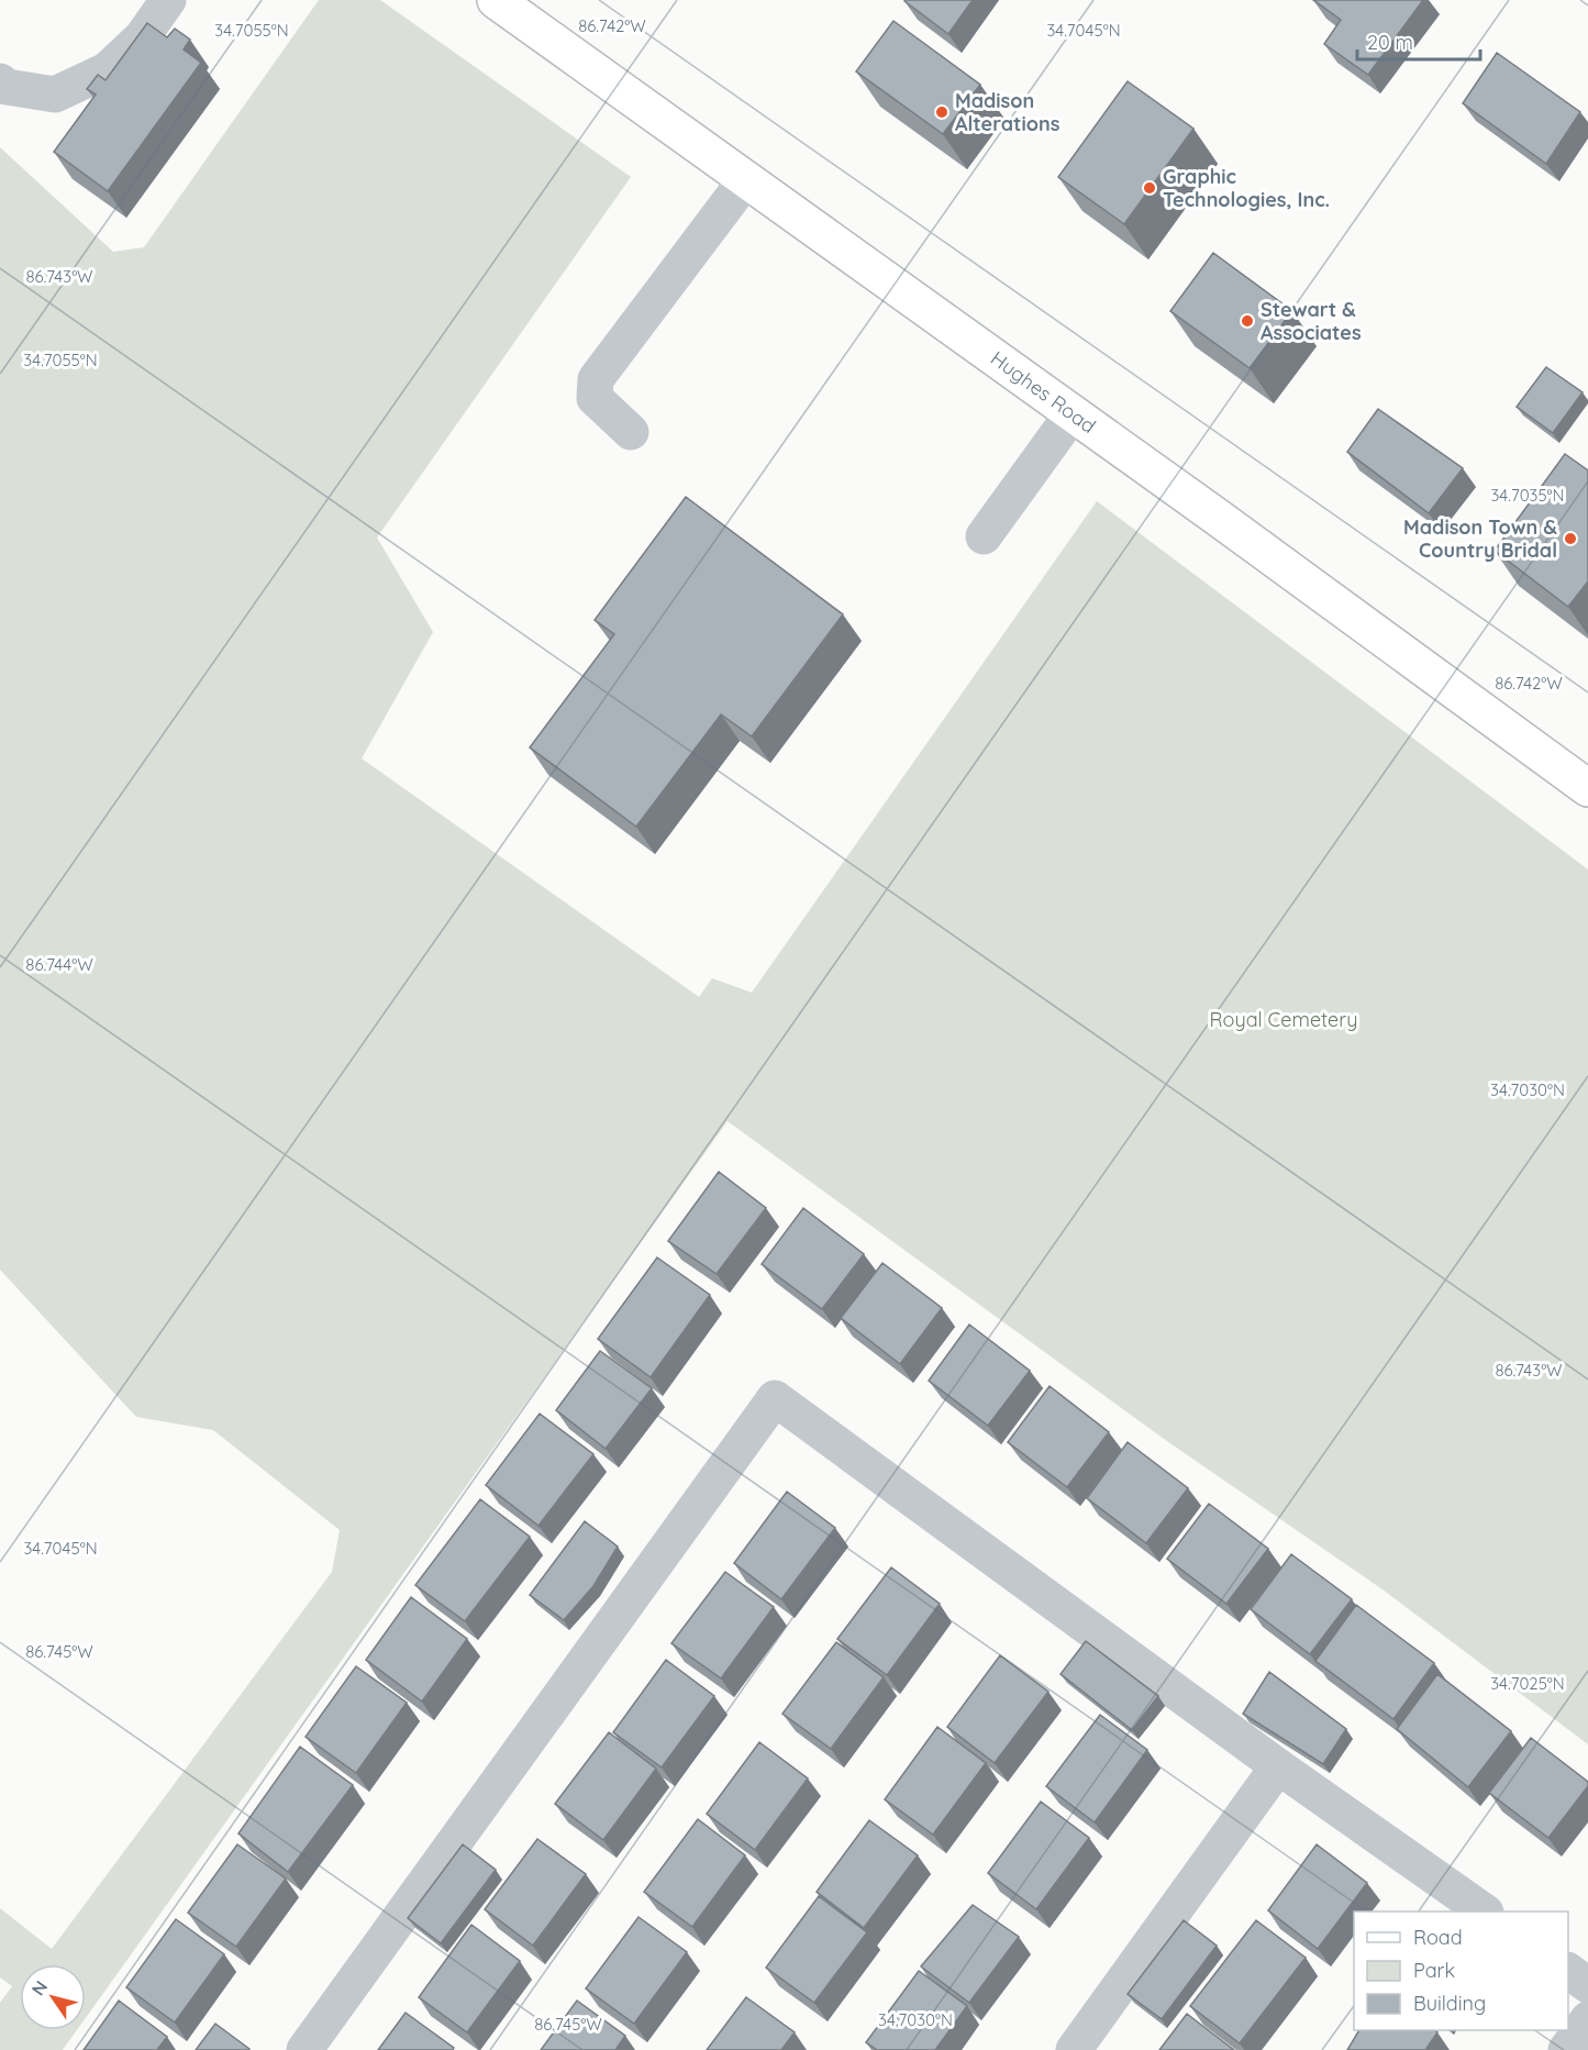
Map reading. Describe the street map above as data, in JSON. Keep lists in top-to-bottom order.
{
  "streets": {
    "main road": ["Hughes Road"]
  },
  "parks": ["Royal Cemetery"],
  "places": [
    "Madison Alterations",
    "Graphic Technologies, Inc.",
    "Stewart & Associates",
    "Madison Town & Country Bridal"
  ],
  "legend": ["Road", "Park", "Building"],
  "scale_bar": "20 m",
  "north": "top left",
  "coordinates": [
    "86.742°W",
    "34.7055°N",
    "34.7045°N",
    "86.743°W",
    "34.7035°N",
    "86.744°W",
    "34.7030°N",
    "86.745°W",
    "34.7025°N"
  ]
}
